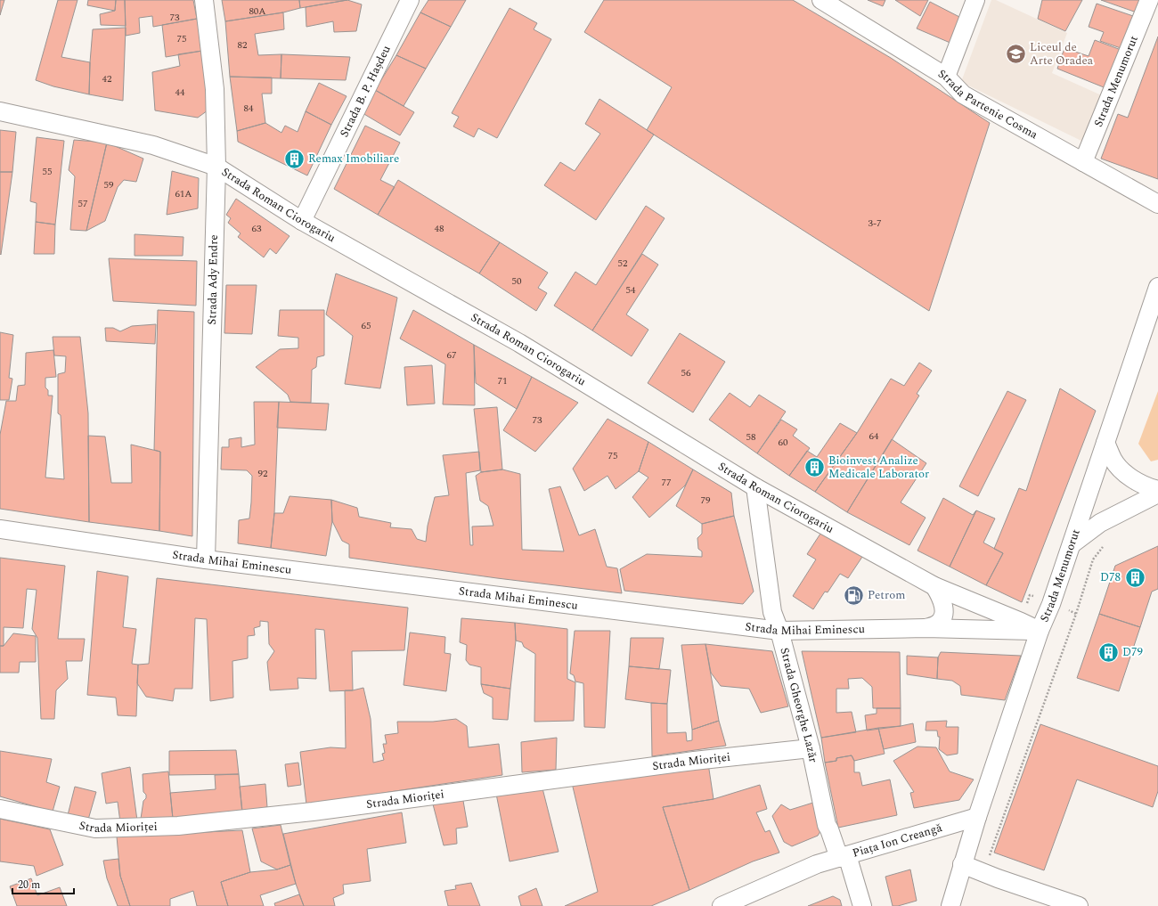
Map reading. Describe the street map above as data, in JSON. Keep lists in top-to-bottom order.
{
  "streets": {
    "street": [
      "Strada Menumorut",
      "Strada B. P. Hașdeu",
      "Strada Partenie Cosma",
      "Strada Roman Ciorogariu",
      "Strada Ady Endre",
      "Strada Mihai Eminescu",
      "Strada Gheorghe Lazăr",
      "Strada Mioriței",
      "Piața Ion Creangă"
    ]
  },
  "crossings": [
    ["Strada Menumorut", "Strada Partenie Cosma"],
    ["Strada Menumorut", "Strada Roman Ciorogariu"],
    ["Strada Menumorut", "Strada Mihai Eminescu"],
    ["Strada Menumorut", "Piața Ion Creangă"],
    ["Strada B. P. Hașdeu", "Strada Roman Ciorogariu"],
    ["Strada Roman Ciorogariu", "Strada Ady Endre"],
    ["Strada Roman Ciorogariu", "Strada Mihai Eminescu"],
    ["Strada Roman Ciorogariu", "Strada Gheorghe Lazăr"],
    ["Strada Ady Endre", "Strada Mihai Eminescu"],
    ["Strada Mihai Eminescu", "Strada Gheorghe Lazăr"],
    ["Strada Gheorghe Lazăr", "Strada Mioriței"],
    ["Strada Gheorghe Lazăr", "Piața Ion Creangă"]
  ],
  "places": {
    "school or university": ["Liceul de Arte Oradea"],
    "building": [
      "Remax Imobiliare",
      "Bioinvest Analize Medicale Laborator",
      "D78",
      "D79"
    ],
    "fuel station": ["Petrom"]
  },
  "house_numbers": [
    "80A",
    "73",
    "75",
    "82",
    "42",
    "44",
    "84",
    "55",
    "59",
    "61A",
    "57",
    "3-7",
    "63",
    "48",
    "52",
    "50",
    "54",
    "65",
    "67",
    "56",
    "71",
    "73",
    "64",
    "58",
    "60",
    "75",
    "92",
    "77",
    "79"
  ],
  "scale_bar": "20 m"
}
